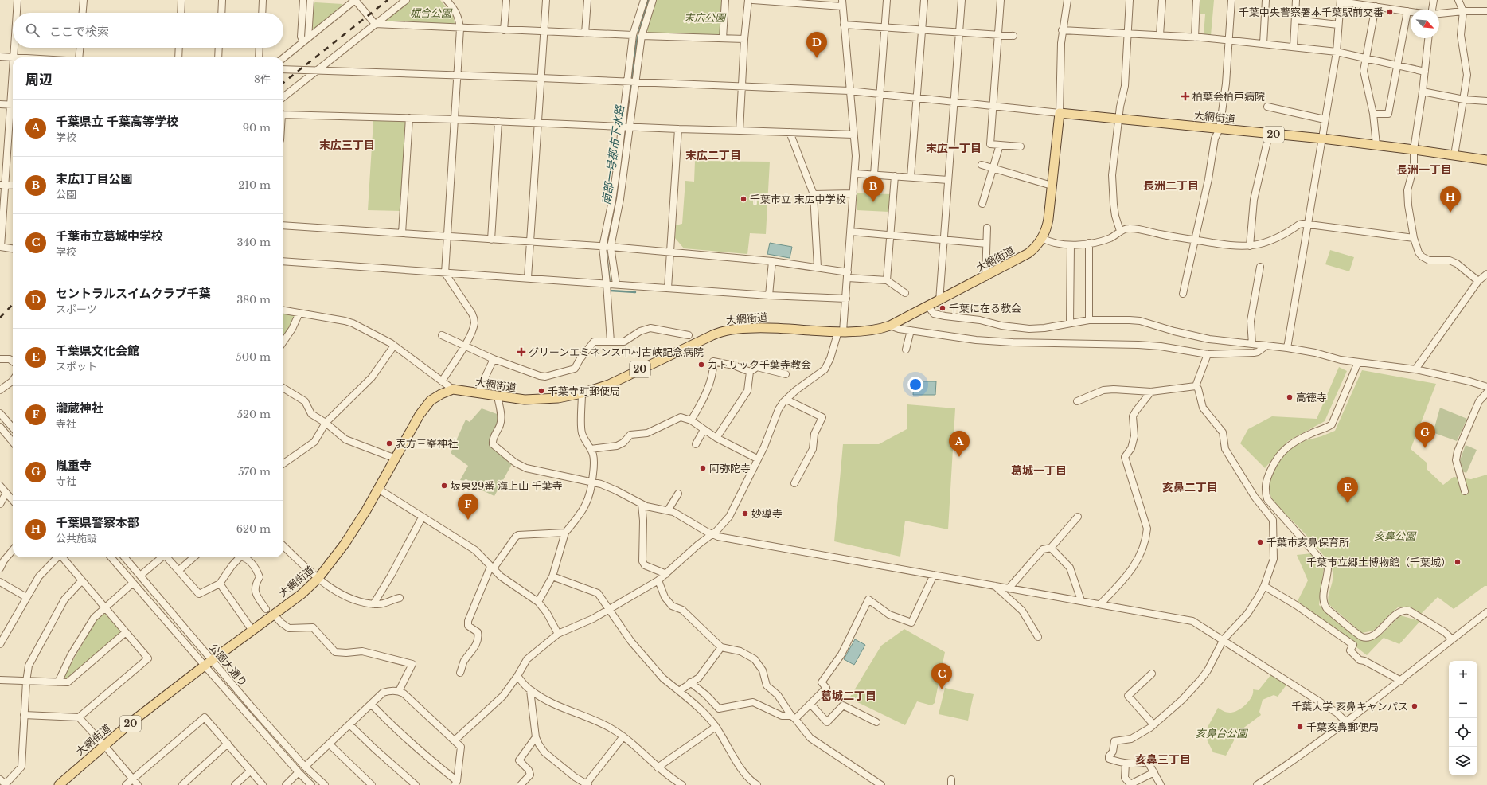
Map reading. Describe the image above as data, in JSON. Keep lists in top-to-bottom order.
{
  "streets": {
    "main road": ["大網街道", "20"],
    "street": ["公園大通り"]
  },
  "crossings": [
    ["大網街道", "公園大通り"]
  ],
  "districts": [
    "末広三丁目",
    "末広一丁目",
    "末広二丁目",
    "長洲一丁目",
    "長洲二丁目",
    "葛城一丁目",
    "亥鼻二丁目",
    "葛城二丁目",
    "亥鼻三丁目"
  ],
  "water": ["南部一号都市下水路"],
  "parks": [
    "堀合公園",
    "末広公園",
    "亥鼻公園",
    "亥鼻台公園"
  ],
  "places": {
    "other": [
      "千葉中央警察署本千葉駅前交番",
      "千葉市立 末広中学校",
      "千葉に在る教会",
      "カトリック千葉寺教会",
      "千葉寺町郵便局",
      "高徳寺",
      "表方三峯神社",
      "阿弥陀寺",
      "坂東29番 海上山 千葉寺",
      "妙導寺",
      "千葉市亥鼻保育所",
      "千葉市立郷土博物館（千葉城）",
      "千葉大学 亥鼻キャンパス",
      "千葉亥鼻郵便局"
    ],
    "health": ["柏葉会柏戸病院", "グリーンエミネンス中村古峡記念病院"]
  },
  "north": "bottom right",
  "page": {
    "search": "ここで検索",
    "pins": [
      "D",
      "B",
      "H",
      "G",
      "A",
      "E",
      "F",
      "C"
    ],
    "heading": ["周辺", "8件"],
    "list": [
      {
        "mark": "A",
        "name": "千葉県立 千葉高等学校",
        "note": "学校",
        "value": "90 m"
      },
      {
        "mark": "B",
        "name": "末広1丁目公園",
        "note": "公園",
        "value": "210 m"
      },
      {
        "mark": "C",
        "name": "千葉市立葛城中学校",
        "note": "学校",
        "value": "340 m"
      },
      {
        "mark": "D",
        "name": "セントラルスイムクラブ千葉",
        "note": "スポーツ",
        "value": "380 m"
      },
      {
        "mark": "E",
        "name": "千葉県文化会館",
        "note": "スポット",
        "value": "500 m"
      },
      {
        "mark": "F",
        "name": "瀧蔵神社",
        "note": "寺社",
        "value": "520 m"
      },
      {
        "mark": "G",
        "name": "胤重寺",
        "note": "寺社",
        "value": "570 m"
      },
      {
        "mark": "H",
        "name": "千葉県警察本部",
        "note": "公共施設",
        "value": "620 m"
      }
    ],
    "map_buttons": ["+", "−"]
  }
}
